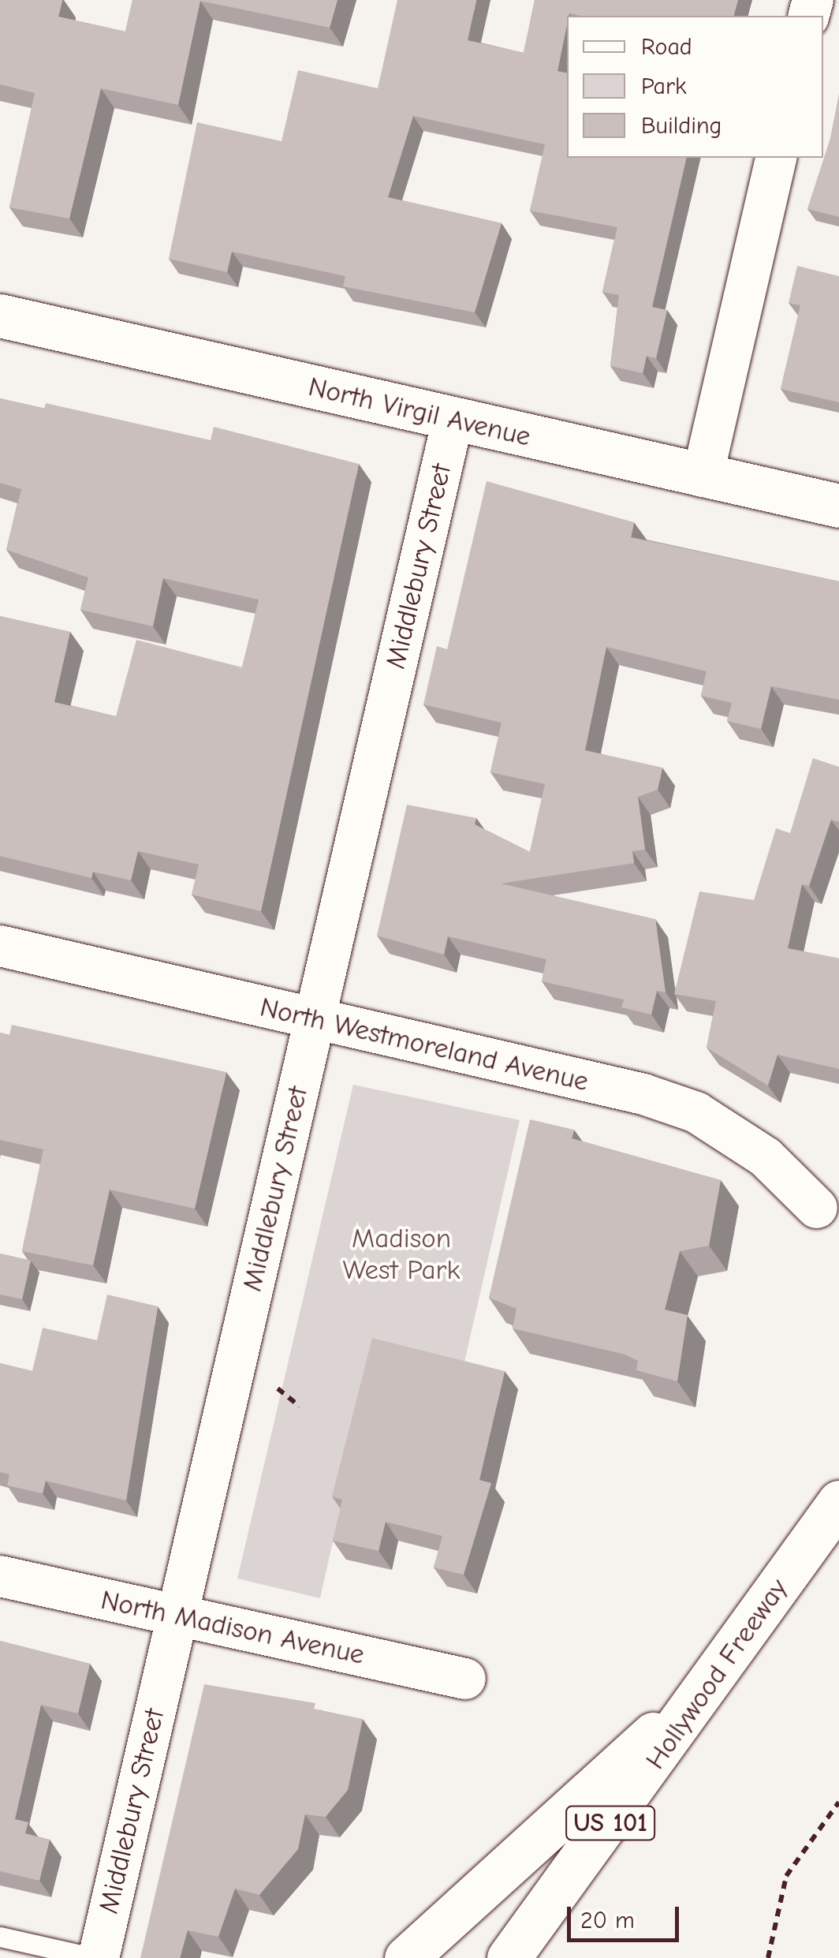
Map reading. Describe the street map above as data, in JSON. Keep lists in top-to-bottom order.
{
  "streets": {
    "main road": ["North Virgil Avenue", "Hollywood Freeway", "US 101"],
    "street": ["Middlebury Street", "North Westmoreland Avenue", "North Madison Avenue"]
  },
  "crossings": [
    ["North Virgil Avenue", "Middlebury Street"],
    ["Middlebury Street", "North Westmoreland Avenue"],
    ["Middlebury Street", "North Madison Avenue"]
  ],
  "parks": ["Madison West Park"],
  "legend": ["Road", "Park", "Building"],
  "scale_bar": "20 m"
}
